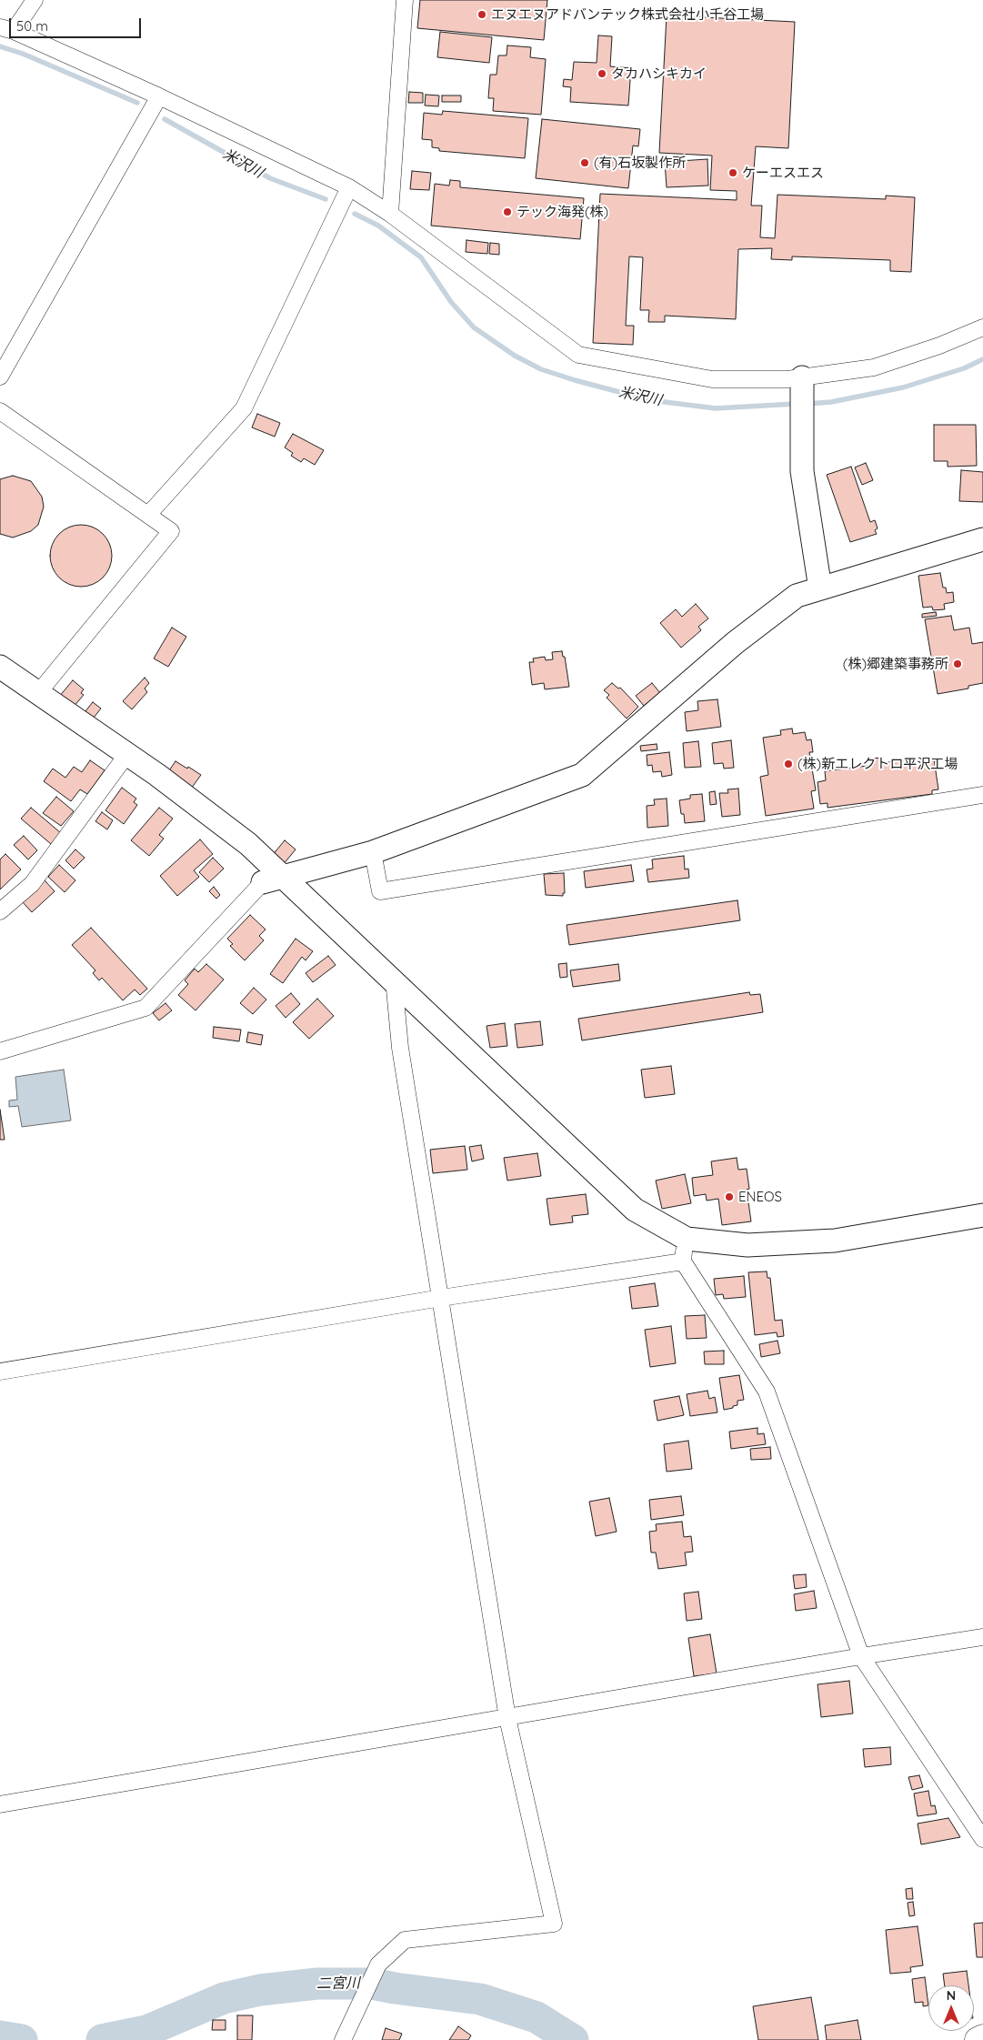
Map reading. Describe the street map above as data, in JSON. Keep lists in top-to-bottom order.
{
  "water": ["米沢川", "二宮川"],
  "places": [
    "エヌエヌアドバンテック株式会社小千谷工場",
    "タカハシキカイ",
    "(有)石坂製作所",
    "ケーエスエス",
    "テック海発(株)",
    "(株)郷建築事務所",
    "(株)新エレクトロ平沢工場",
    "ENEOS"
  ],
  "scale_bar": "50 m",
  "north": "top"
}
